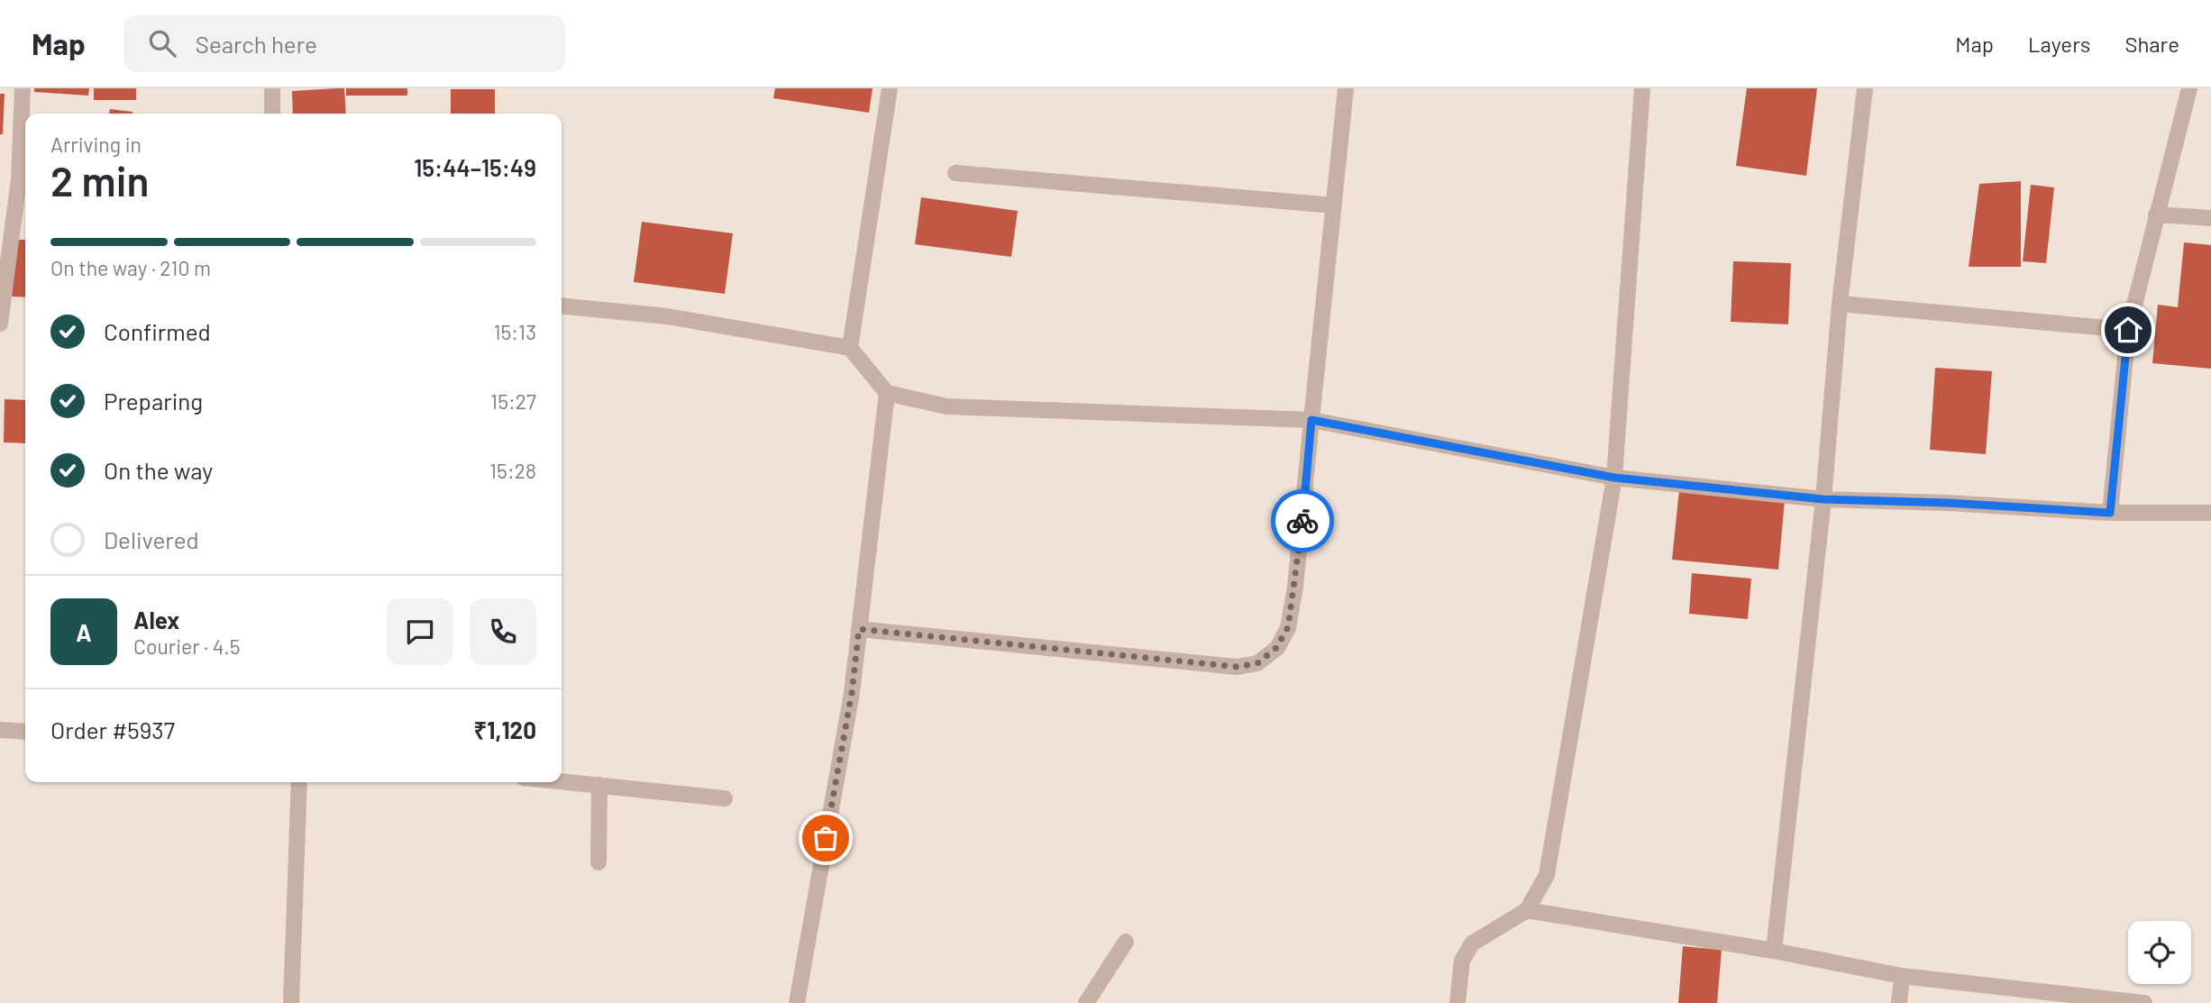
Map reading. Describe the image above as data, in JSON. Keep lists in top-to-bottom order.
{
  "page": {
    "header": "Map",
    "search": "Search here",
    "nav": ["Map", "Layers", "Share"],
    "heading": ["2 min", "Arriving in", "15:44–15:49"],
    "panel": [
      "Alex",
      "Courier · 4.5",
      "Order #5937",
      "₹1,120"
    ],
    "bar": "On the way · 210 m",
    "list": [
      ["Confirmed", "15:13"],
      ["Preparing", "15:27"],
      ["On the way", "15:28"],
      "Delivered"
    ],
    "round": "A"
  }
}
